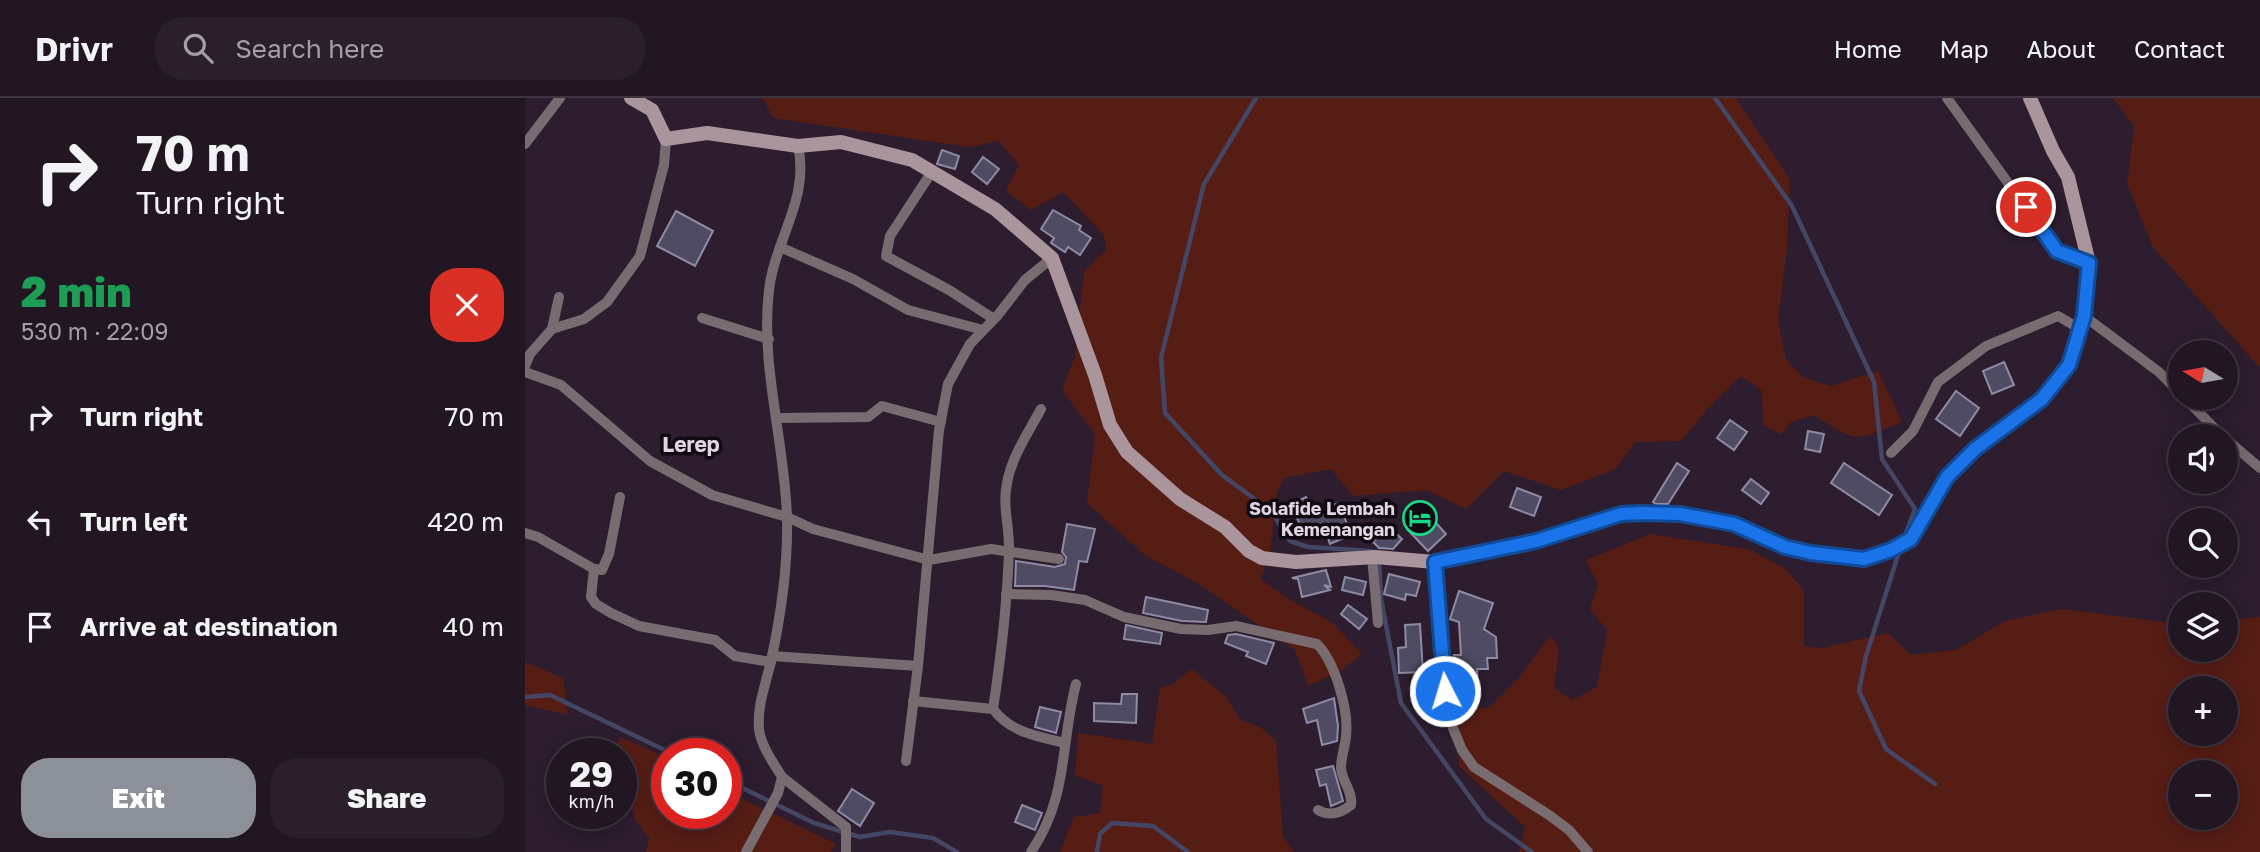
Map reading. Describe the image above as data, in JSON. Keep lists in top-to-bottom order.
{
  "districts": ["Lerep"],
  "places": {
    "hotel": ["Solafide Lembah Kemenangan"]
  },
  "north": "left",
  "page": {
    "header": "Drivr",
    "search": "Search here",
    "nav": [
      "Home",
      "Map",
      "About",
      "Contact"
    ],
    "turn": ["70 m", "Turn right"],
    "heading": ["2 min", "530 m · 22:09"],
    "map_buttons": ["+", "−"],
    "list": [
      {
        "name": "Turn right",
        "value": "70 m"
      },
      {
        "name": "Turn left",
        "value": "420 m"
      },
      {
        "name": "Arrive at destination",
        "value": "40 m"
      }
    ],
    "speed": "29 km/h",
    "limit": "30",
    "buttons": ["Exit", "Share"]
  }
}
